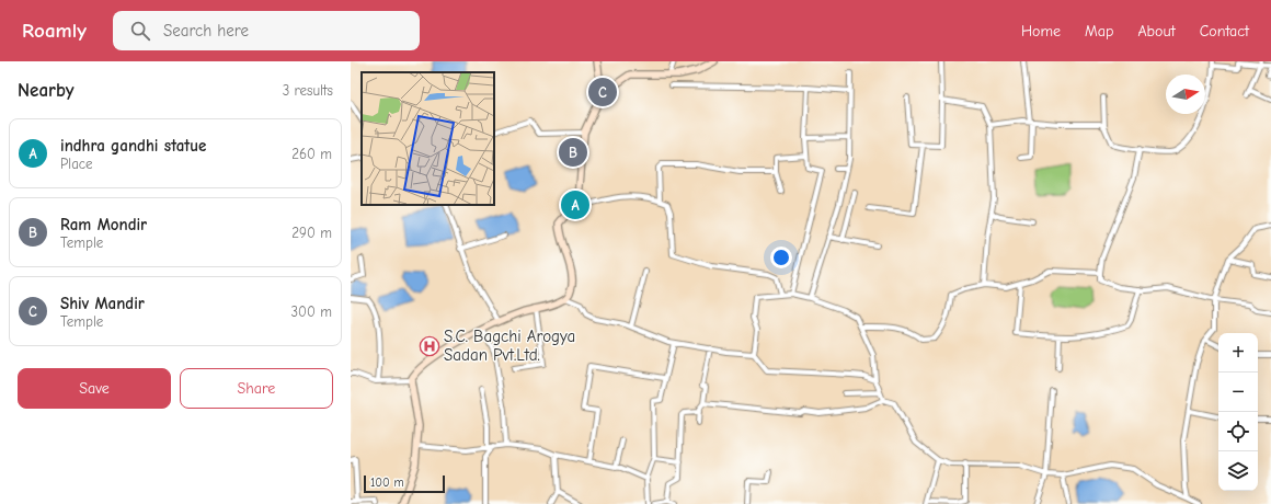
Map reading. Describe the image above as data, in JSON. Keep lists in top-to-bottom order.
{
  "places": {
    "hospital": ["S.C. Bagchi Arogya Sadan Pvt.Ltd."]
  },
  "scale_bar": "100 m",
  "north": "right",
  "page": {
    "header": "Roamly",
    "search": "Search here",
    "nav": [
      "Home",
      "Map",
      "About",
      "Contact"
    ],
    "heading": ["Nearby", "3 results"],
    "pins": ["C", "B", "A"],
    "list": [
      {
        "mark": "A",
        "name": "indhra gandhi statue",
        "note": "Place",
        "value": "260 m"
      },
      {
        "mark": "B",
        "name": "Ram Mondir",
        "note": "Temple",
        "value": "290 m"
      },
      {
        "mark": "C",
        "name": "Shiv Mandir",
        "note": "Temple",
        "value": "300 m"
      }
    ],
    "map_buttons": ["+", "−"],
    "buttons": ["Save", "Share"],
    "scale": "100 m"
  }
}
